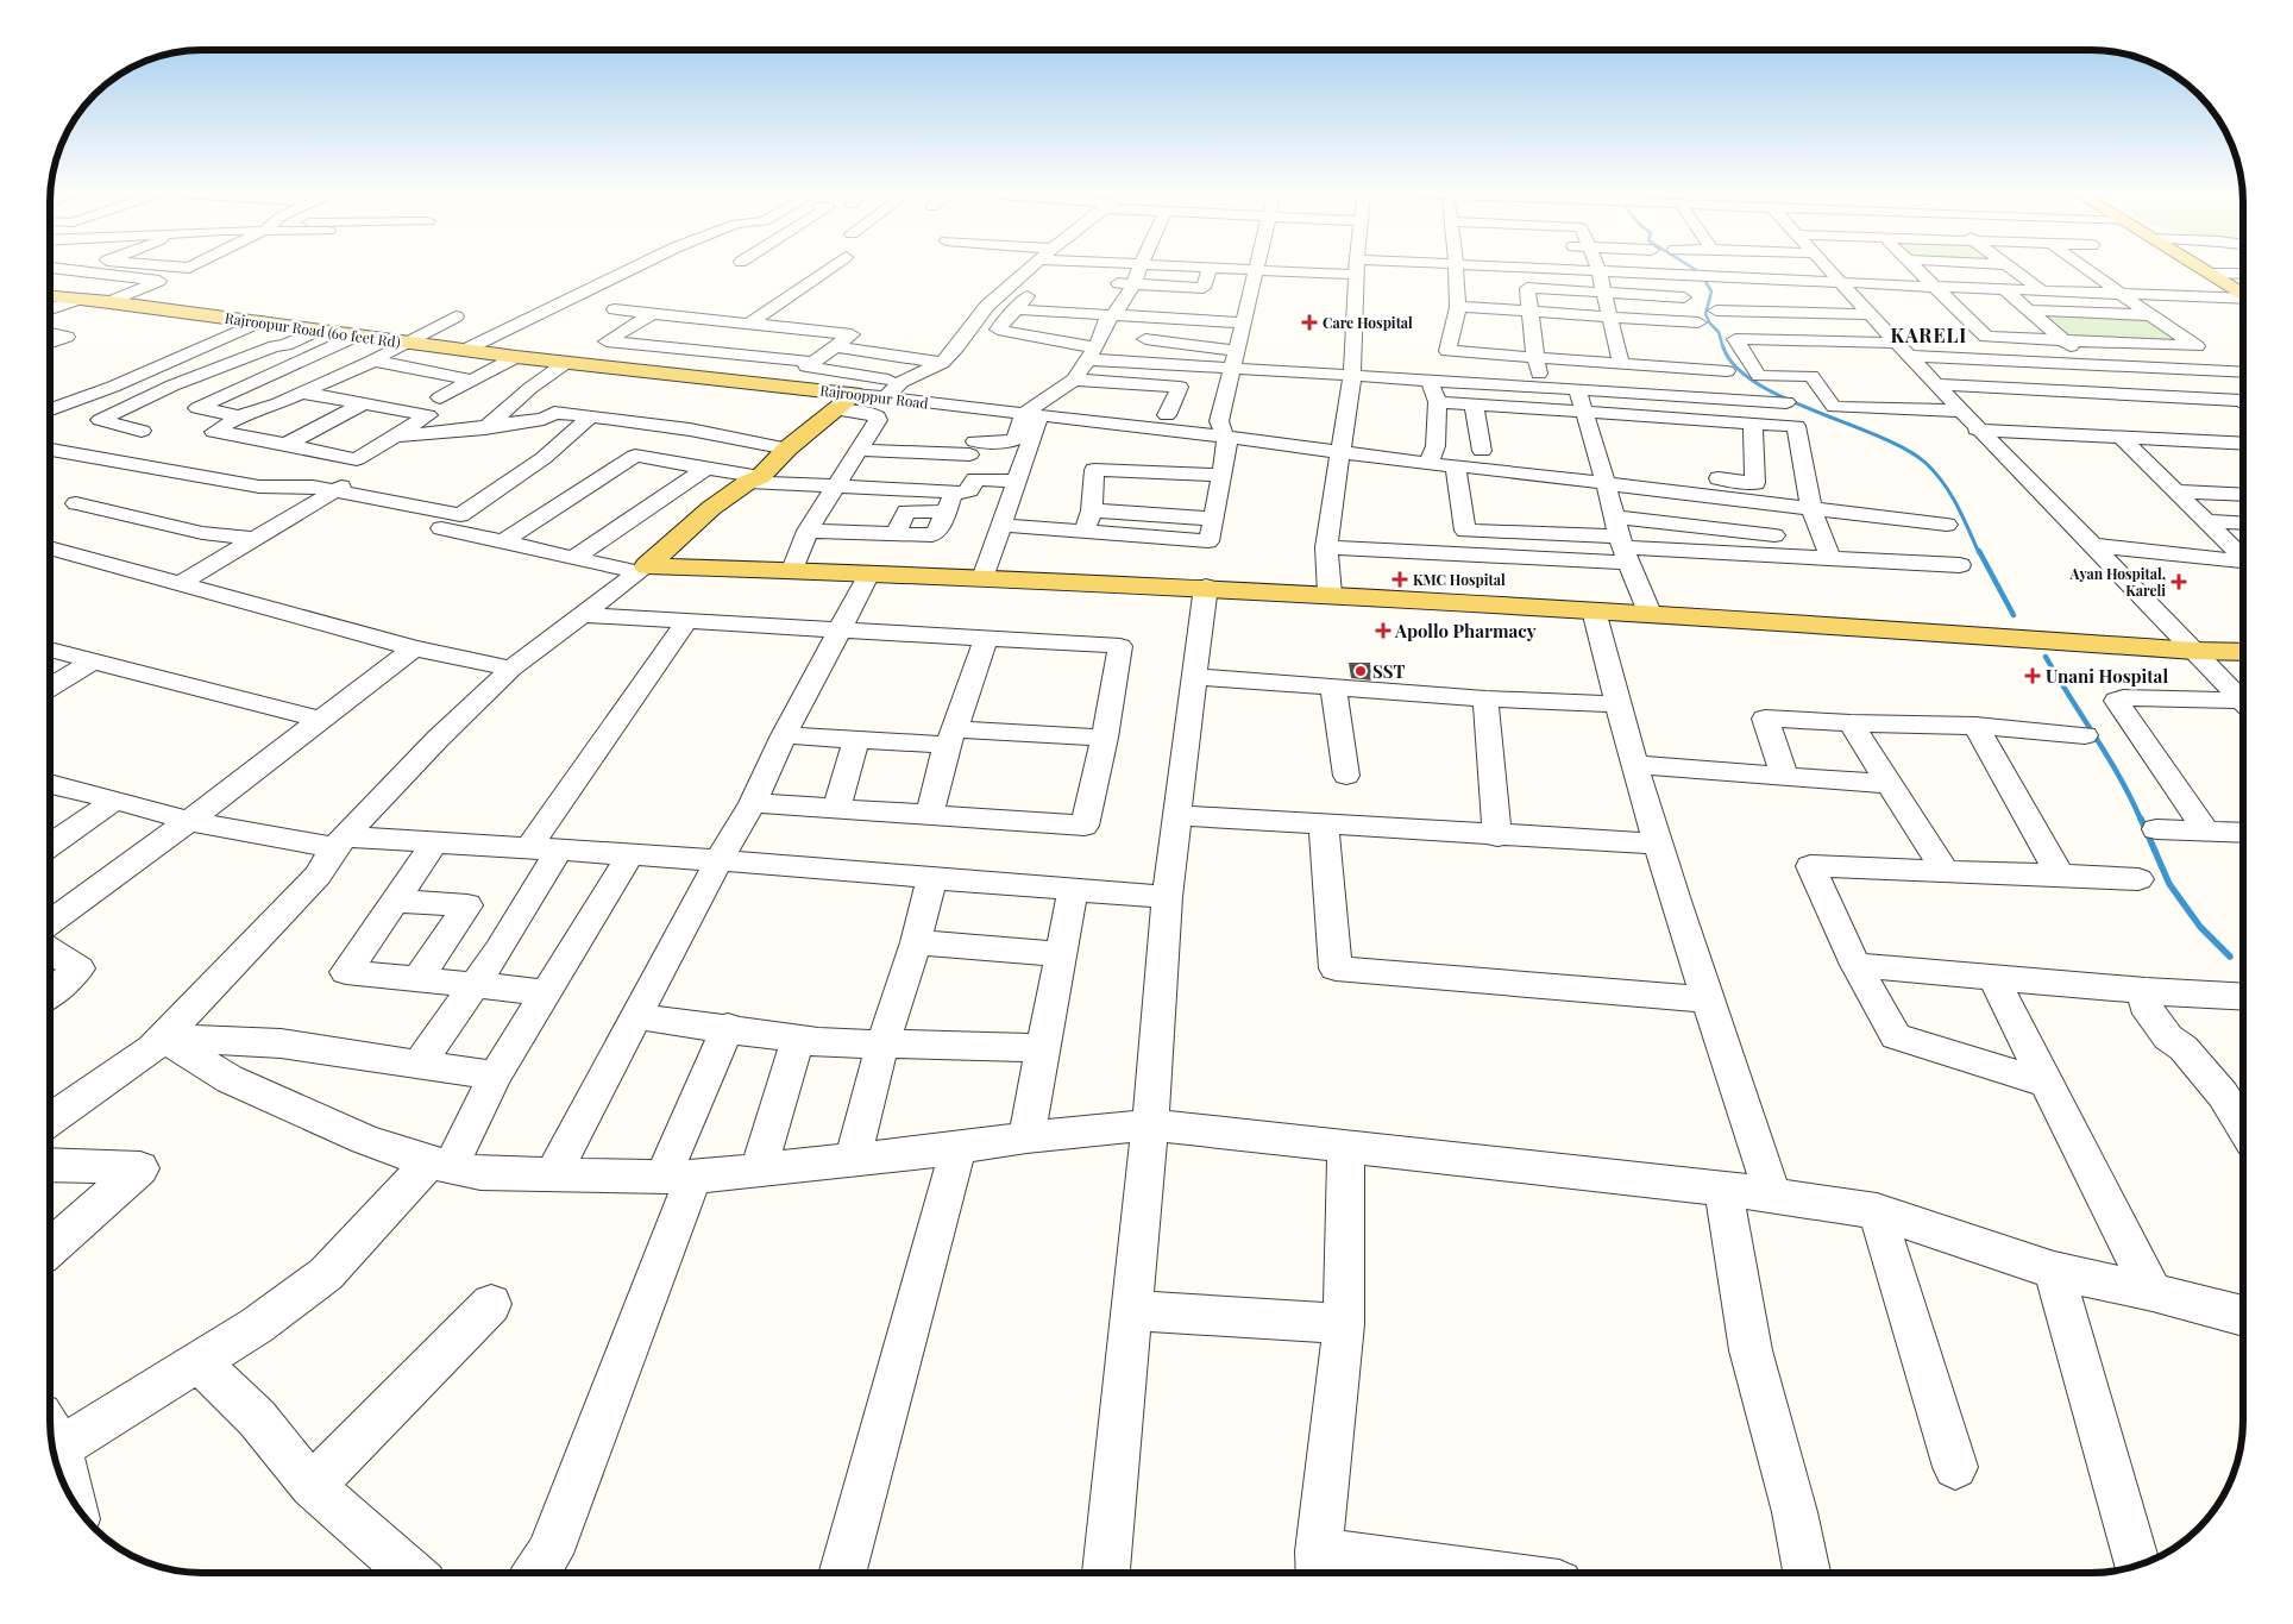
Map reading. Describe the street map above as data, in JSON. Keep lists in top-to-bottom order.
{
  "streets": {
    "main road": ["Rajroopur Road (60 feet Rd)", "Rajrooppur Road"]
  },
  "crossings": [
    ["Rajroopur Road (60 feet Rd)", "Rajrooppur Road"]
  ],
  "districts": ["KARELI"],
  "places": {
    "health": [
      "Care Hospital",
      "KMC Hospital",
      "Ayan Hospital, Kareli",
      "Apollo Pharmacy",
      "Unani Hospital"
    ],
    "other": ["SST"]
  }
}
